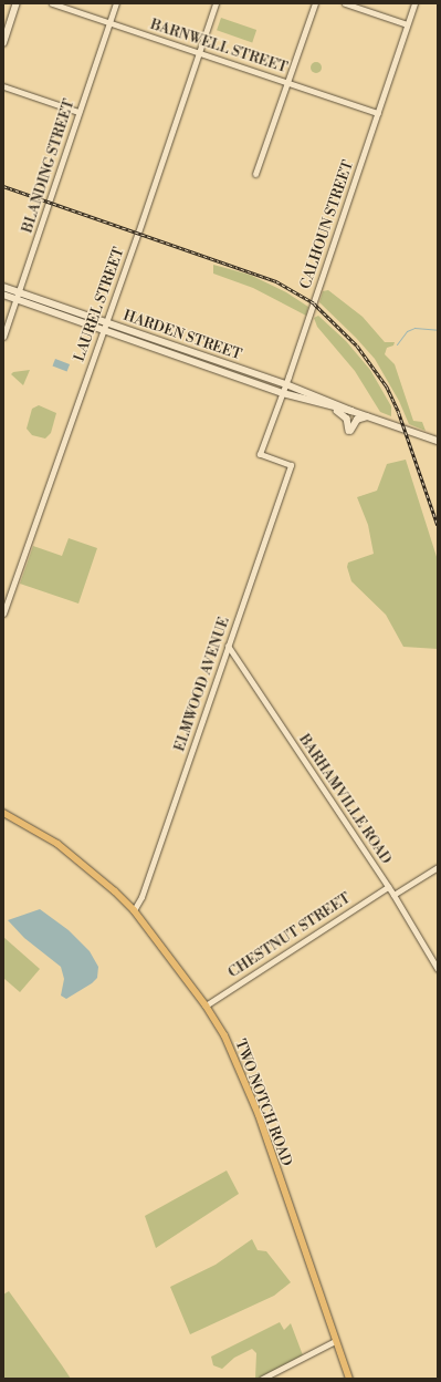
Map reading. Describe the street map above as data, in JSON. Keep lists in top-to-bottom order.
{
  "streets": {
    "main road": ["HARDEN STREET", "TWO NOTCH ROAD"],
    "street": [
      "BARNWELL STREET",
      "BLANDING STREET",
      "CALHOUN STREET",
      "LAUREL STREET",
      "ELMWOOD AVENUE",
      "BARHAMVILLE ROAD",
      "CHESTNUT STREET"
    ]
  },
  "crossings": [
    ["BARNWELL STREET", "BLANDING STREET"],
    ["BARNWELL STREET", "CALHOUN STREET"],
    ["BARNWELL STREET", "LAUREL STREET"],
    ["BLANDING STREET", "HARDEN STREET"],
    ["CALHOUN STREET", "HARDEN STREET"],
    ["CALHOUN STREET", "ELMWOOD AVENUE"],
    ["LAUREL STREET", "HARDEN STREET"],
    ["ELMWOOD AVENUE", "BARHAMVILLE ROAD"],
    ["ELMWOOD AVENUE", "TWO NOTCH ROAD"],
    ["BARHAMVILLE ROAD", "CHESTNUT STREET"],
    ["CHESTNUT STREET", "TWO NOTCH ROAD"]
  ]
}
